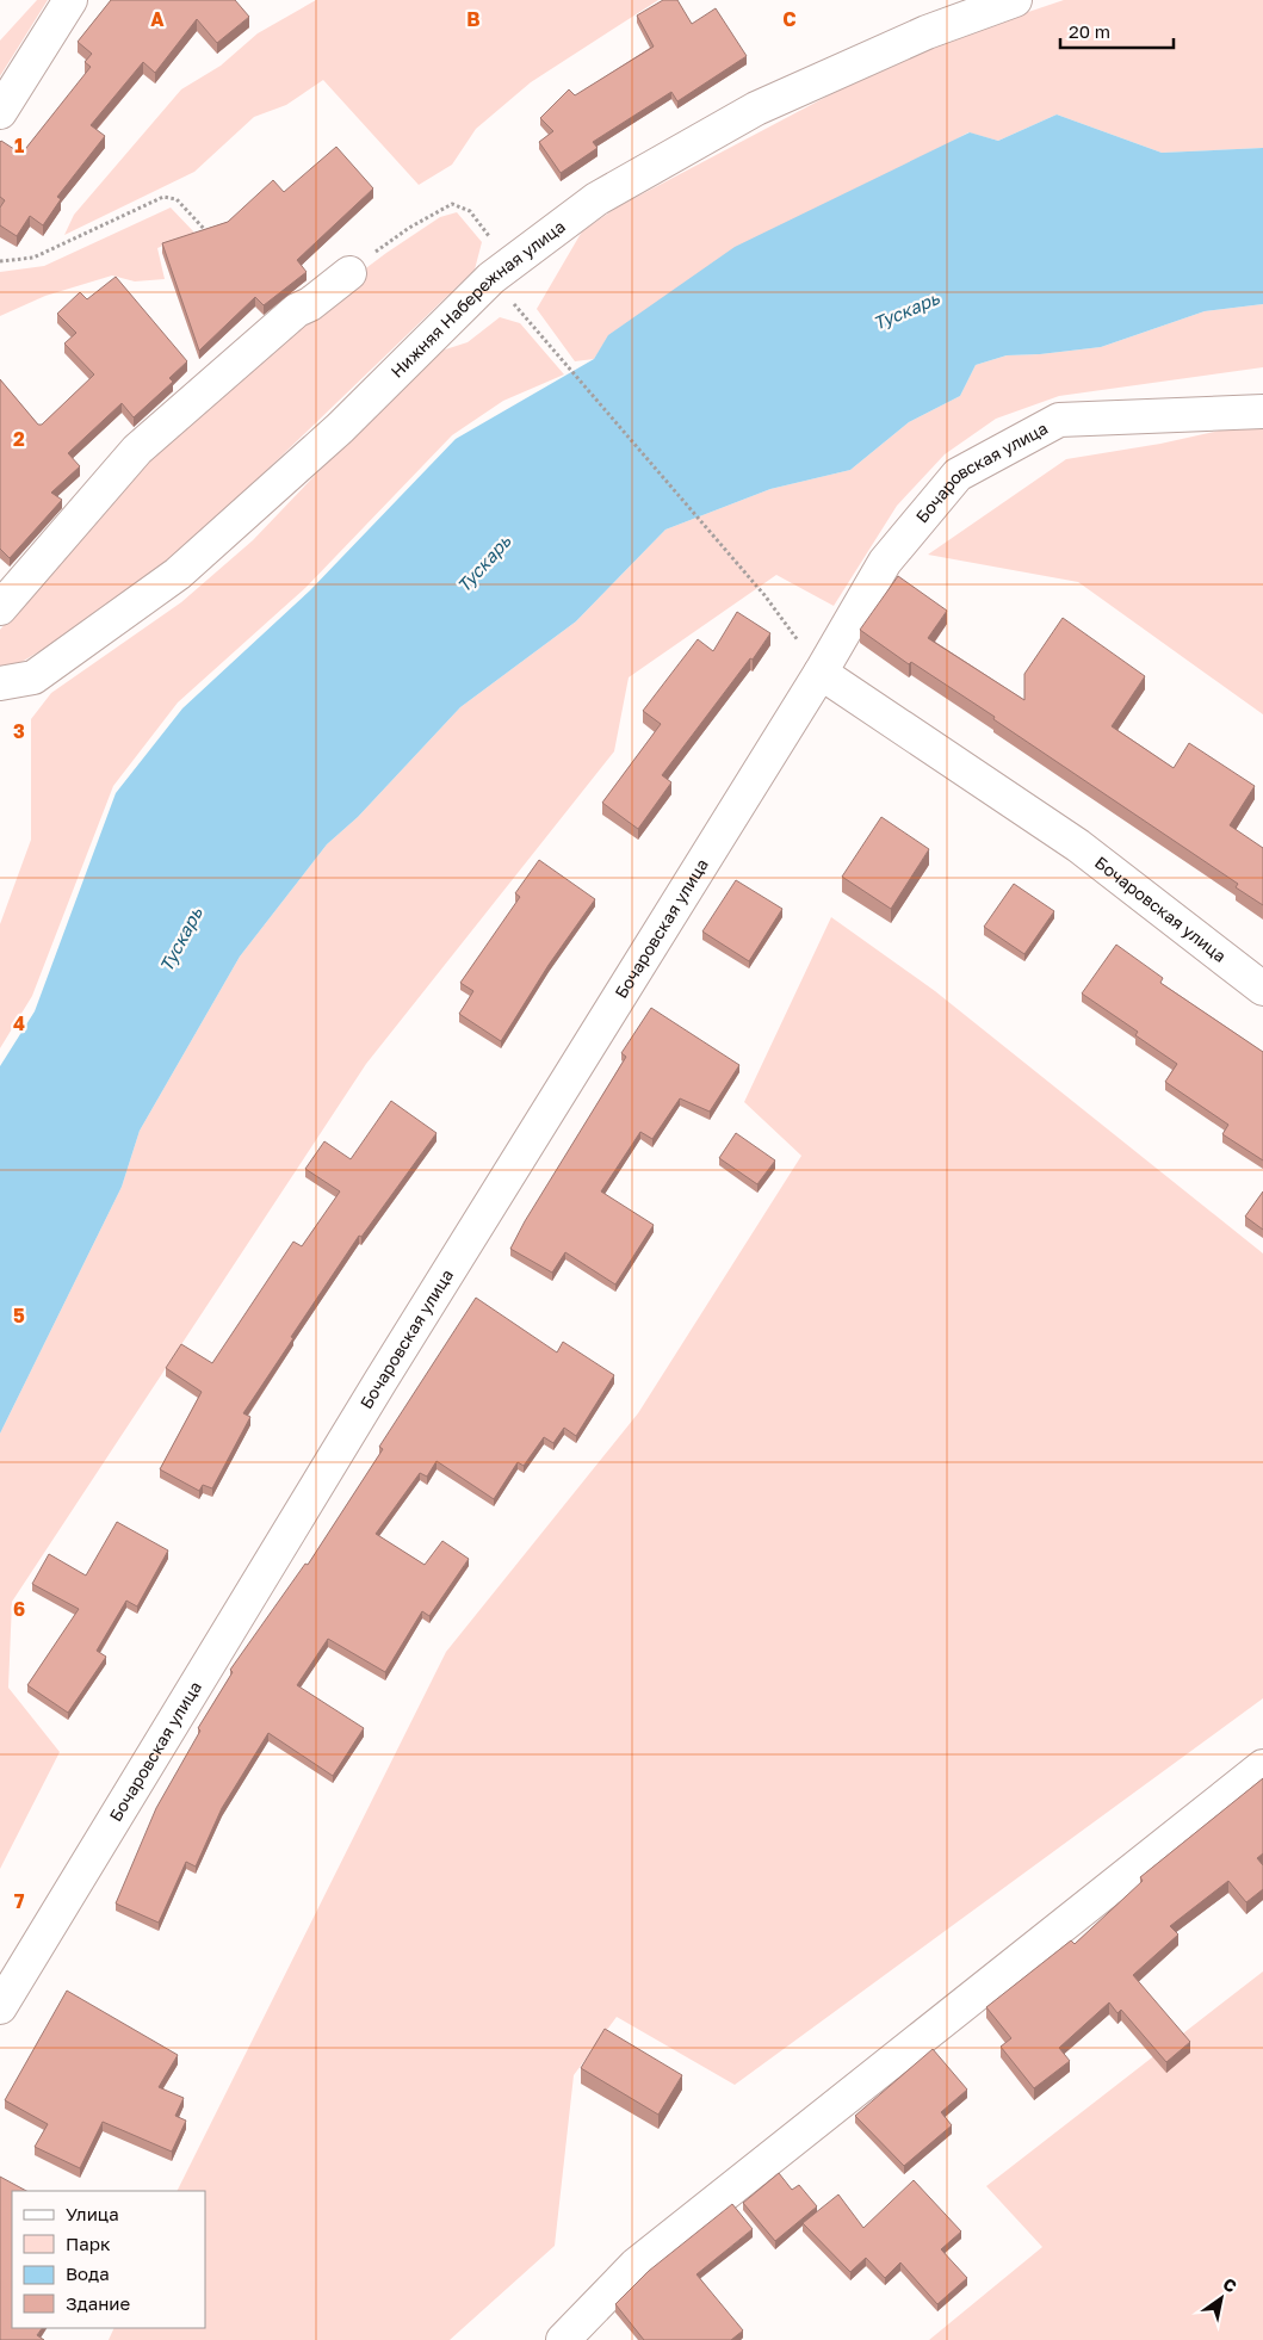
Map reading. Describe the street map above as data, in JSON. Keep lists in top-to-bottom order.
{
  "streets": {
    "street": ["Нижняя Набережная улица", "Бочаровская улица"]
  },
  "water": ["Тускарь"],
  "legend": [
    "Улица",
    "Парк",
    "Вода",
    "Здание"
  ],
  "scale_bar": "20 m",
  "north": "top right",
  "grid": {
    "columns": ["A", "B", "C"],
    "rows": [
      "1",
      "2",
      "3",
      "4",
      "5",
      "6",
      "7"
    ]
  }
}
